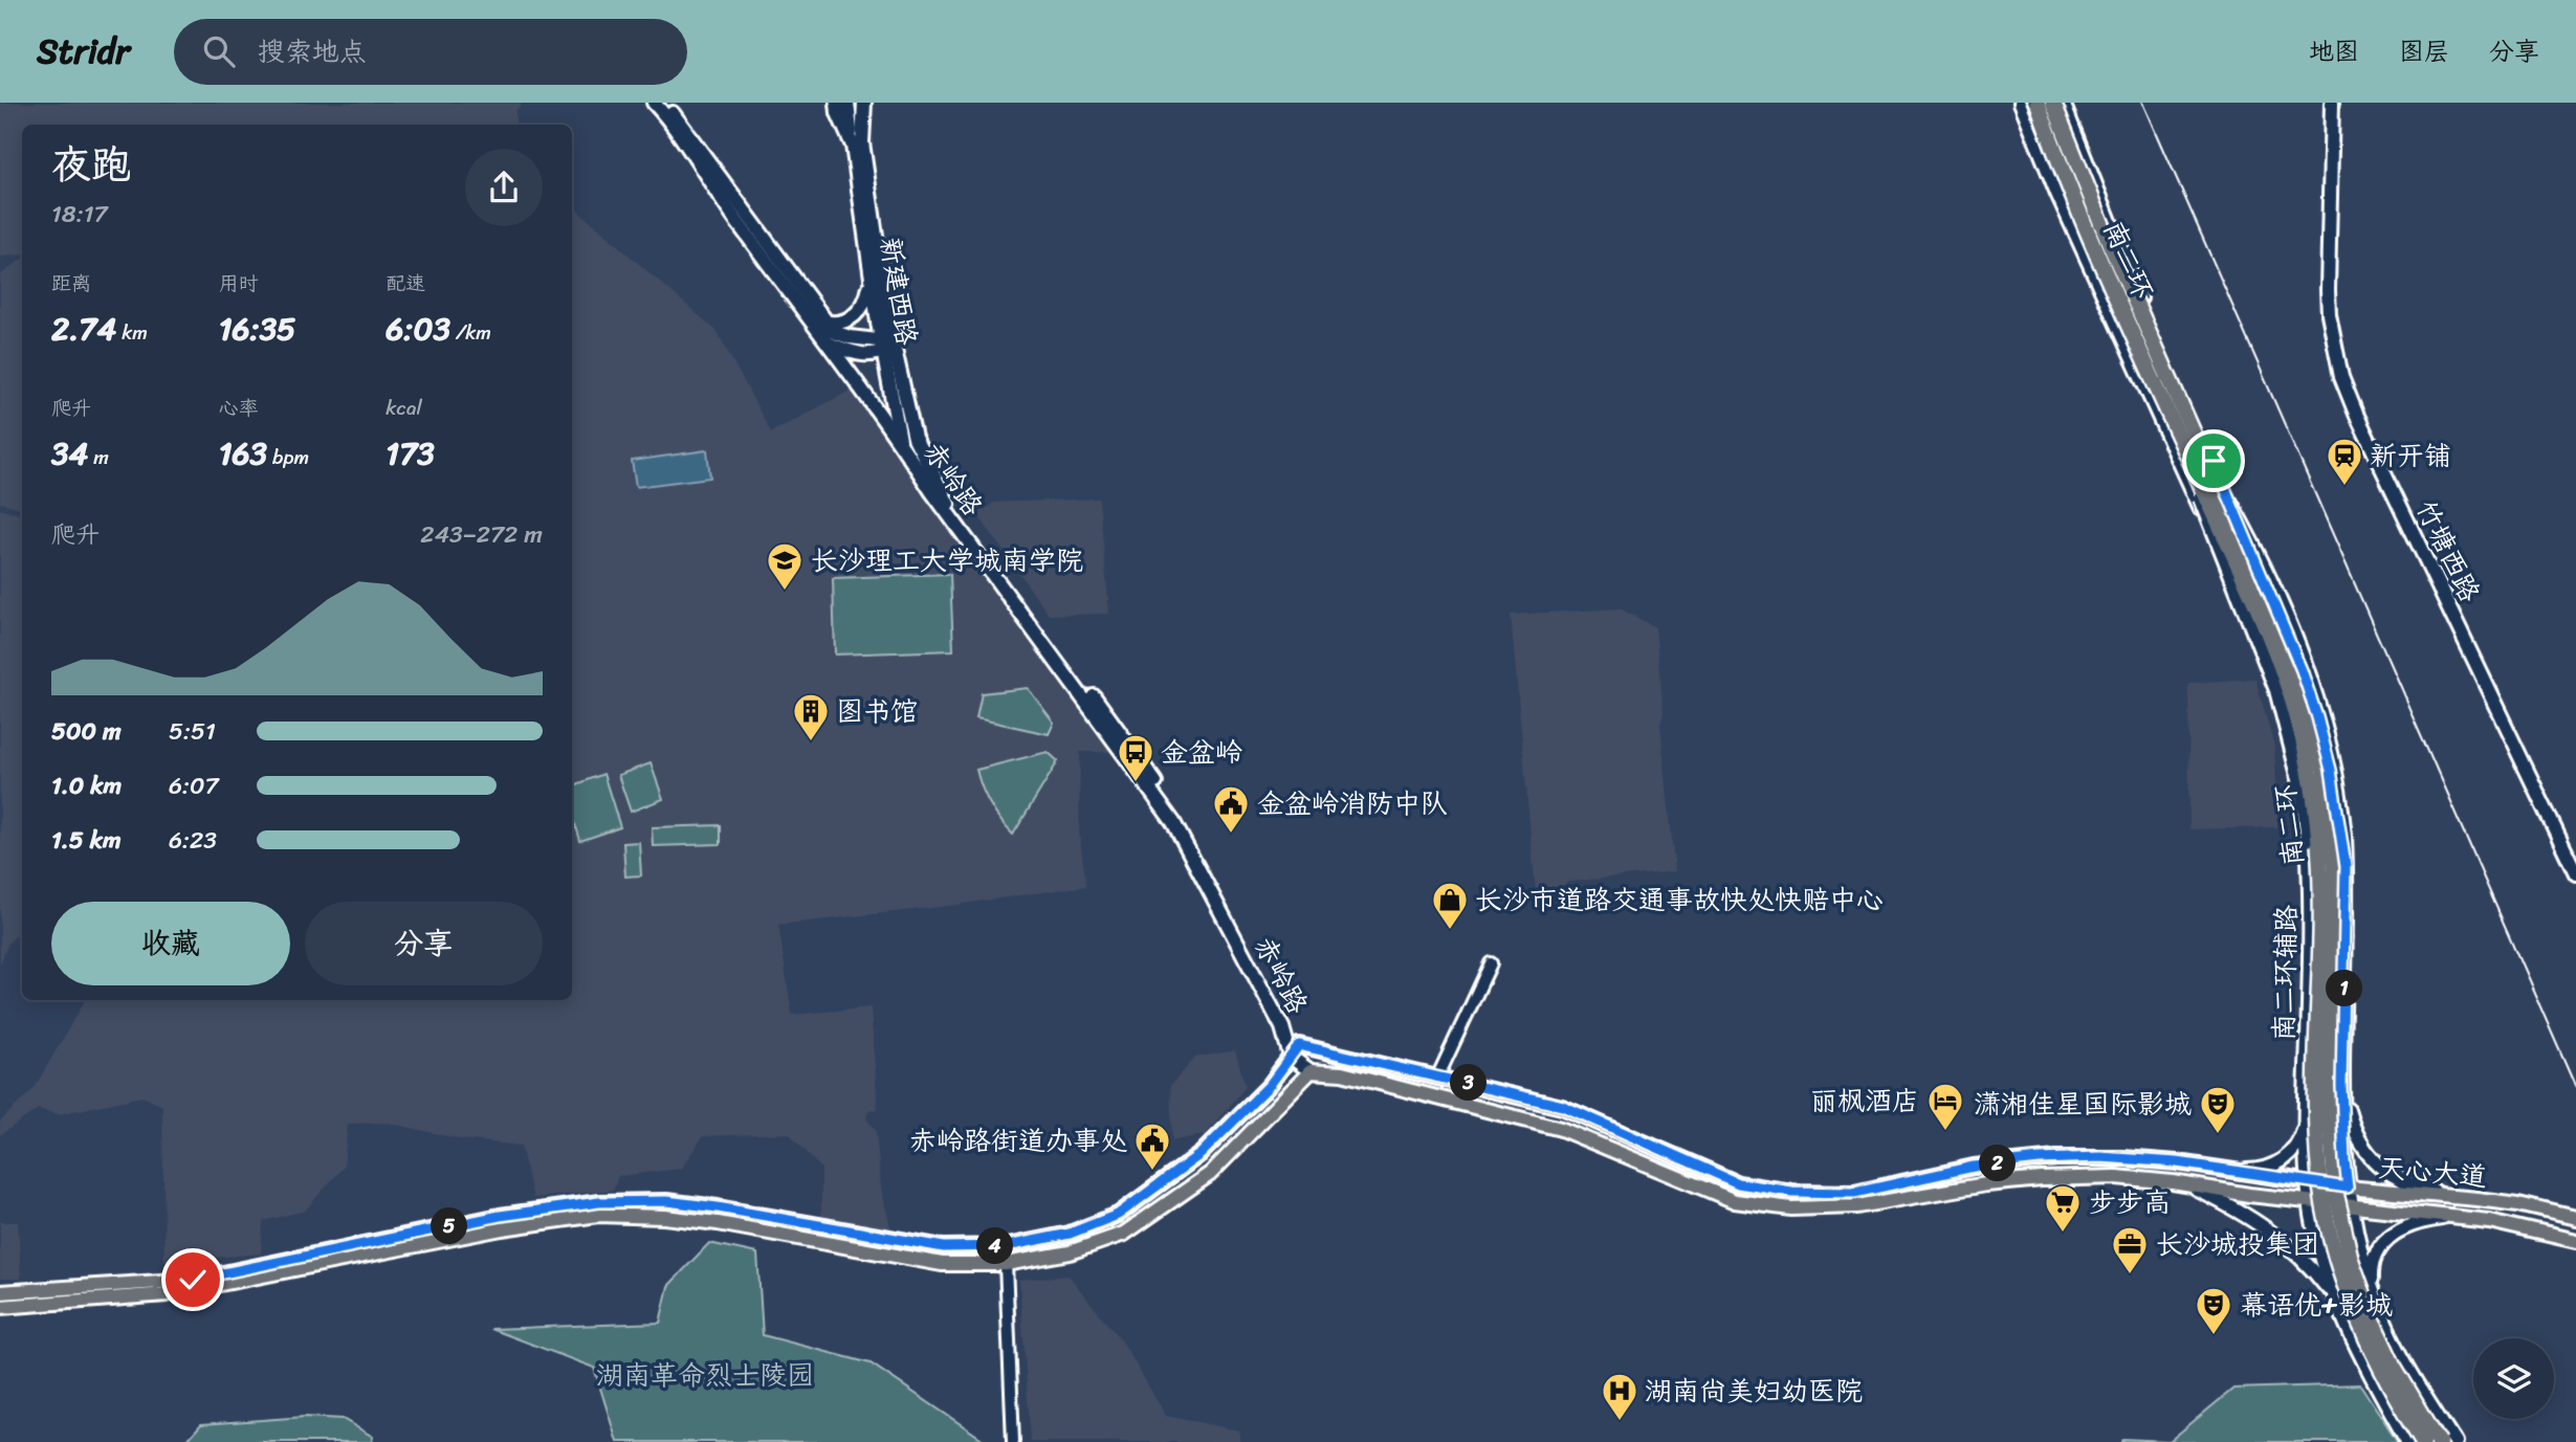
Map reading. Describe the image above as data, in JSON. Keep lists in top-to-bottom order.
{
  "streets": {
    "highway": ["南二环"],
    "main road": [
      "新建西路",
      "赤岭路",
      "竹塘西路",
      "南二环辅路",
      "天心大道"
    ]
  },
  "crossings": [
    ["新建西路", "赤岭路"],
    ["赤岭路", "天心大道"],
    ["南二环辅路", "天心大道"]
  ],
  "parks": ["湖南革命烈士陵园"],
  "places": {
    "station": ["新开铺"],
    "school or university": ["长沙理工大学城南学院"],
    "building": ["图书馆"],
    "bus stop": ["金盆岭"],
    "public building": ["金盆岭消防中队", "赤岭路街道办事处"],
    "shop": ["长沙市道路交通事故快处快赔中心"],
    "hotel": ["丽枫酒店"],
    "theatre": ["潇湘佳星国际影城", "幕语优+影城"],
    "supermarket": ["步步高"],
    "office": ["长沙城投集团"],
    "hospital": ["湖南尚美妇幼医院"]
  },
  "page": {
    "header": "Stridr",
    "search": "搜索地点",
    "nav": ["地图", "图层", "分享"],
    "heading": ["夜跑", "18:17"],
    "stats": [
      ["距离", "2.74 km"],
      ["用时", "16:35"],
      ["配速", "6:03 /km"],
      ["爬升", "34 m"],
      ["心率", "163 bpm"],
      ["kcal", "173"]
    ],
    "chart": ["爬升", "243–272 m"],
    "list": [
      {
        "name": "500 m",
        "note": "5:51"
      },
      {
        "name": "1.0 km",
        "note": "6:07"
      },
      {
        "name": "1.5 km",
        "note": "6:23"
      }
    ],
    "buttons": ["收藏", "分享"],
    "pins": [
      "1",
      "3",
      "2",
      "5",
      "4"
    ]
  }
}
